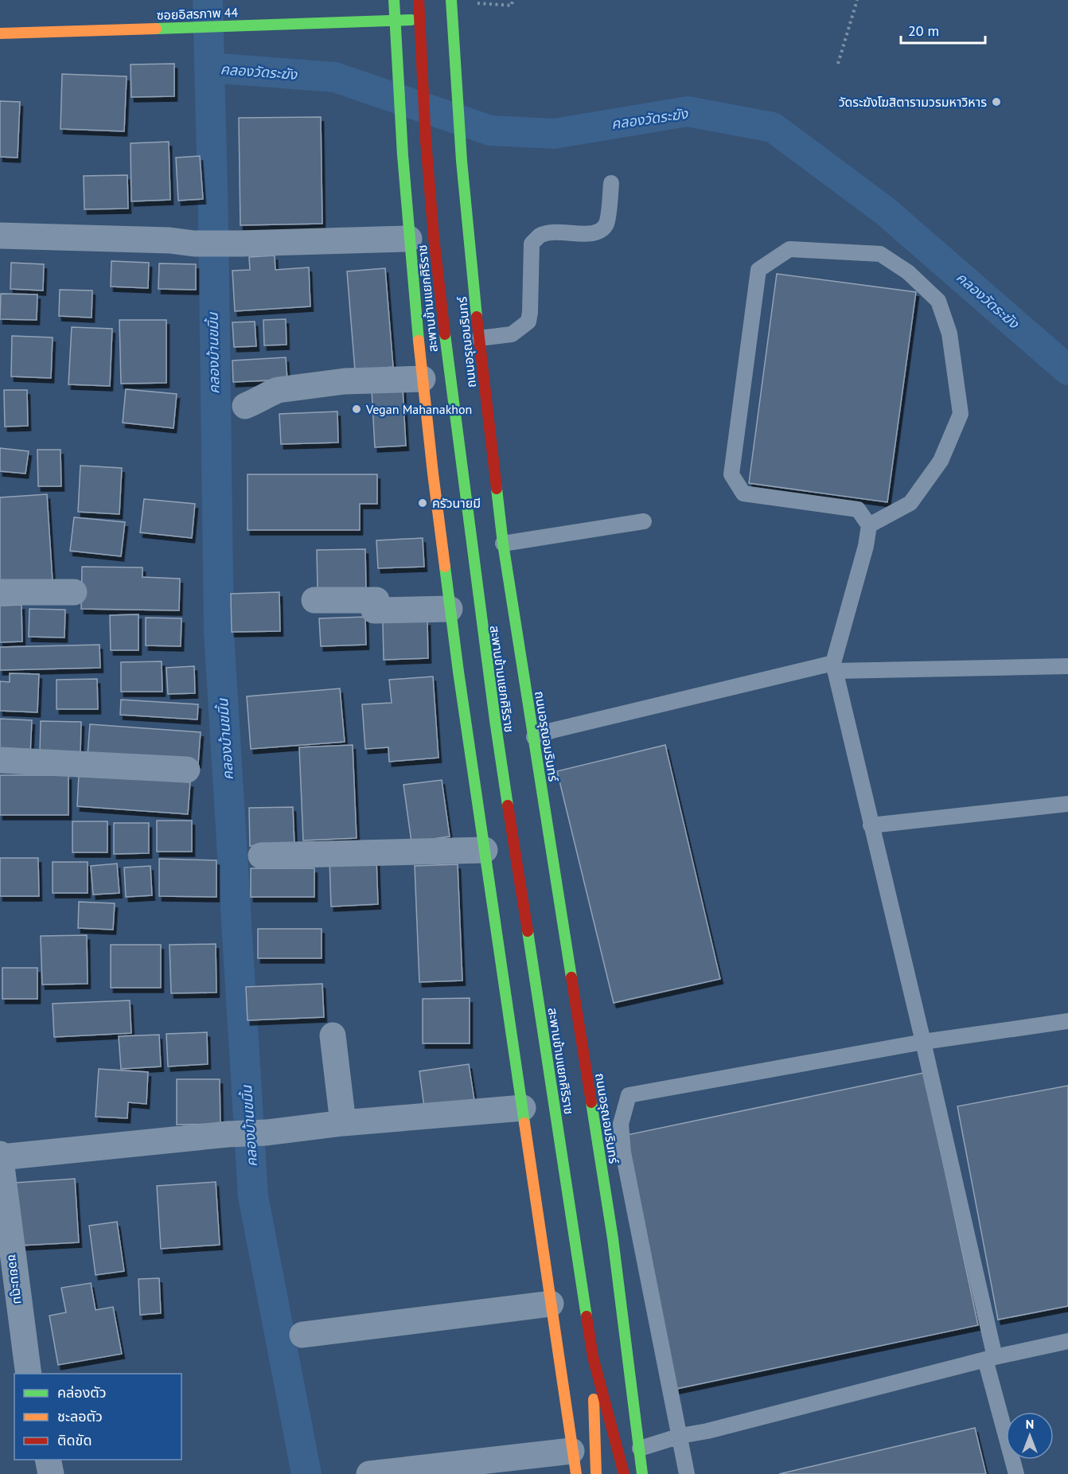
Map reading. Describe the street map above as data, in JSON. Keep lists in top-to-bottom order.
{
  "streets": {
    "main road": ["ซอยอิสรภาพ 44", "สะพานข้ามแยกศิริราช", "ถนนอรุณอมรินทร์"],
    "street": ["ซอยมะตูม"]
  },
  "water": ["คลองวัดระฆัง", "คลองบ้านขมิ้น"],
  "places": ["วัดระฆังโฆสิตารามวรมหาวิหาร", "Vegan Mahanakhon", "ครัวนายมี"],
  "legend": ["คล่องตัว", "ชะลอตัว", "ติดขัด"],
  "scale_bar": "20 m",
  "north": "top"
}
